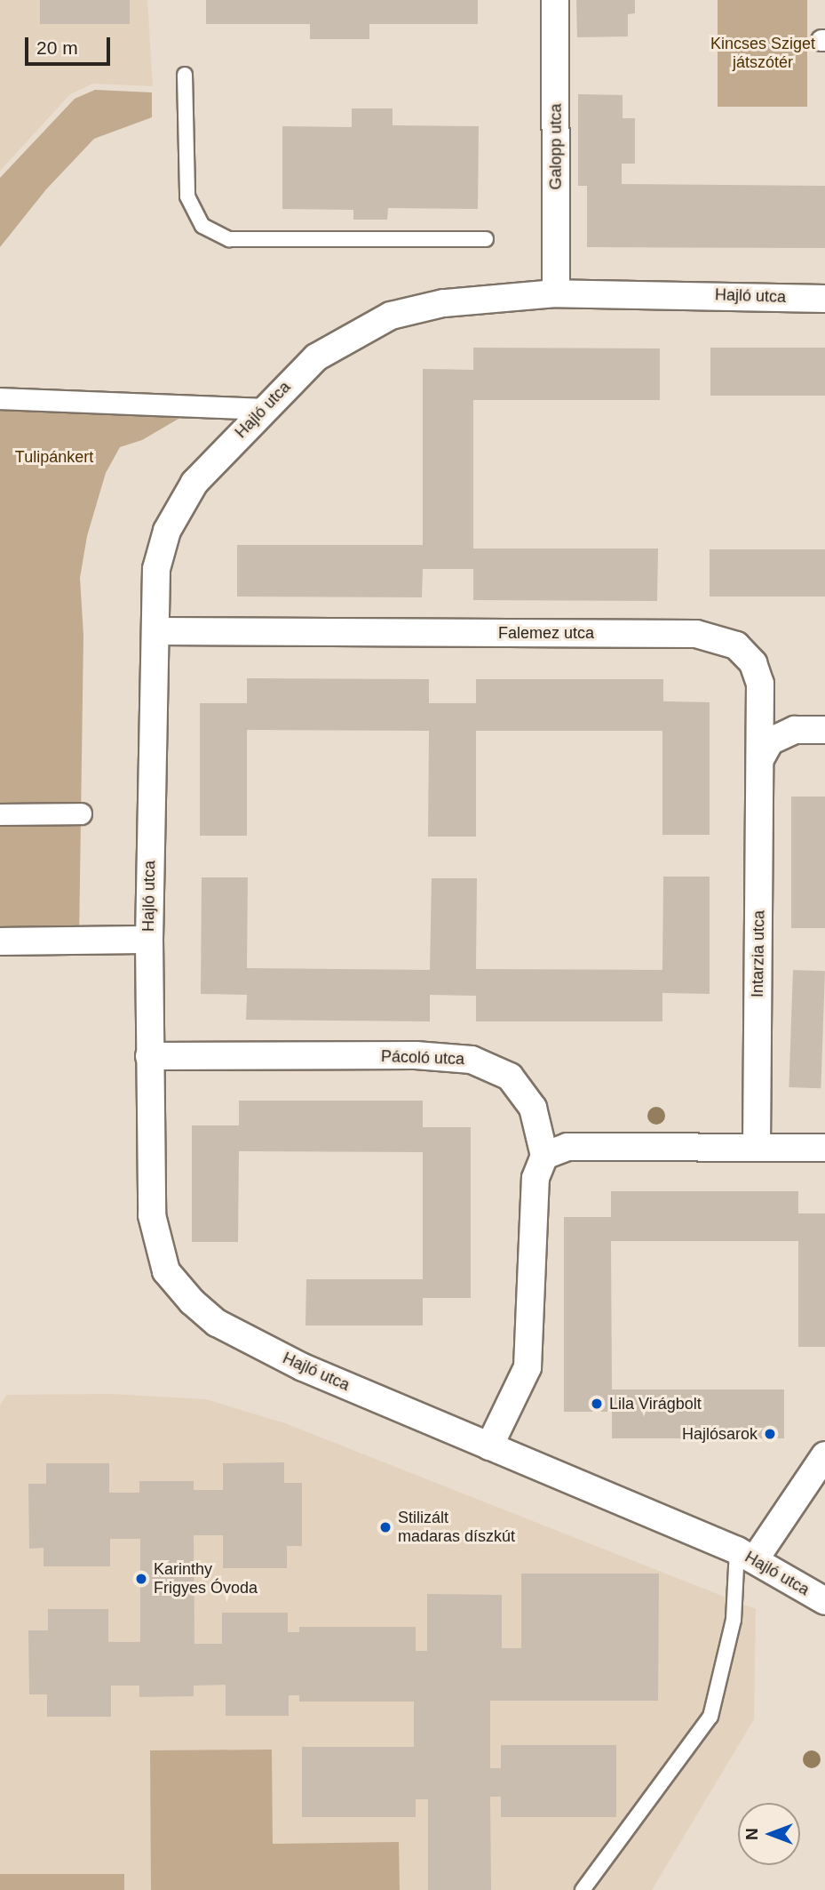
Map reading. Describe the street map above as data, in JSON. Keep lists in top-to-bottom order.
{
  "streets": {
    "street": [
      "Galopp utca",
      "Hajló utca",
      "Falemez utca",
      "Intarzia utca",
      "Pácoló utca"
    ]
  },
  "crossings": [
    ["Galopp utca", "Hajló utca"],
    ["Hajló utca", "Falemez utca"],
    ["Hajló utca", "Pácoló utca"],
    ["Falemez utca", "Intarzia utca"]
  ],
  "parks": ["Kincses Sziget játszótér", "Tulipánkert"],
  "places": [
    "Lila Virágbolt",
    "Hajlósarok",
    "Stilizált madaras díszkút",
    "Karinthy Frigyes Óvoda"
  ],
  "scale_bar": "20 m",
  "north": "left"
}
